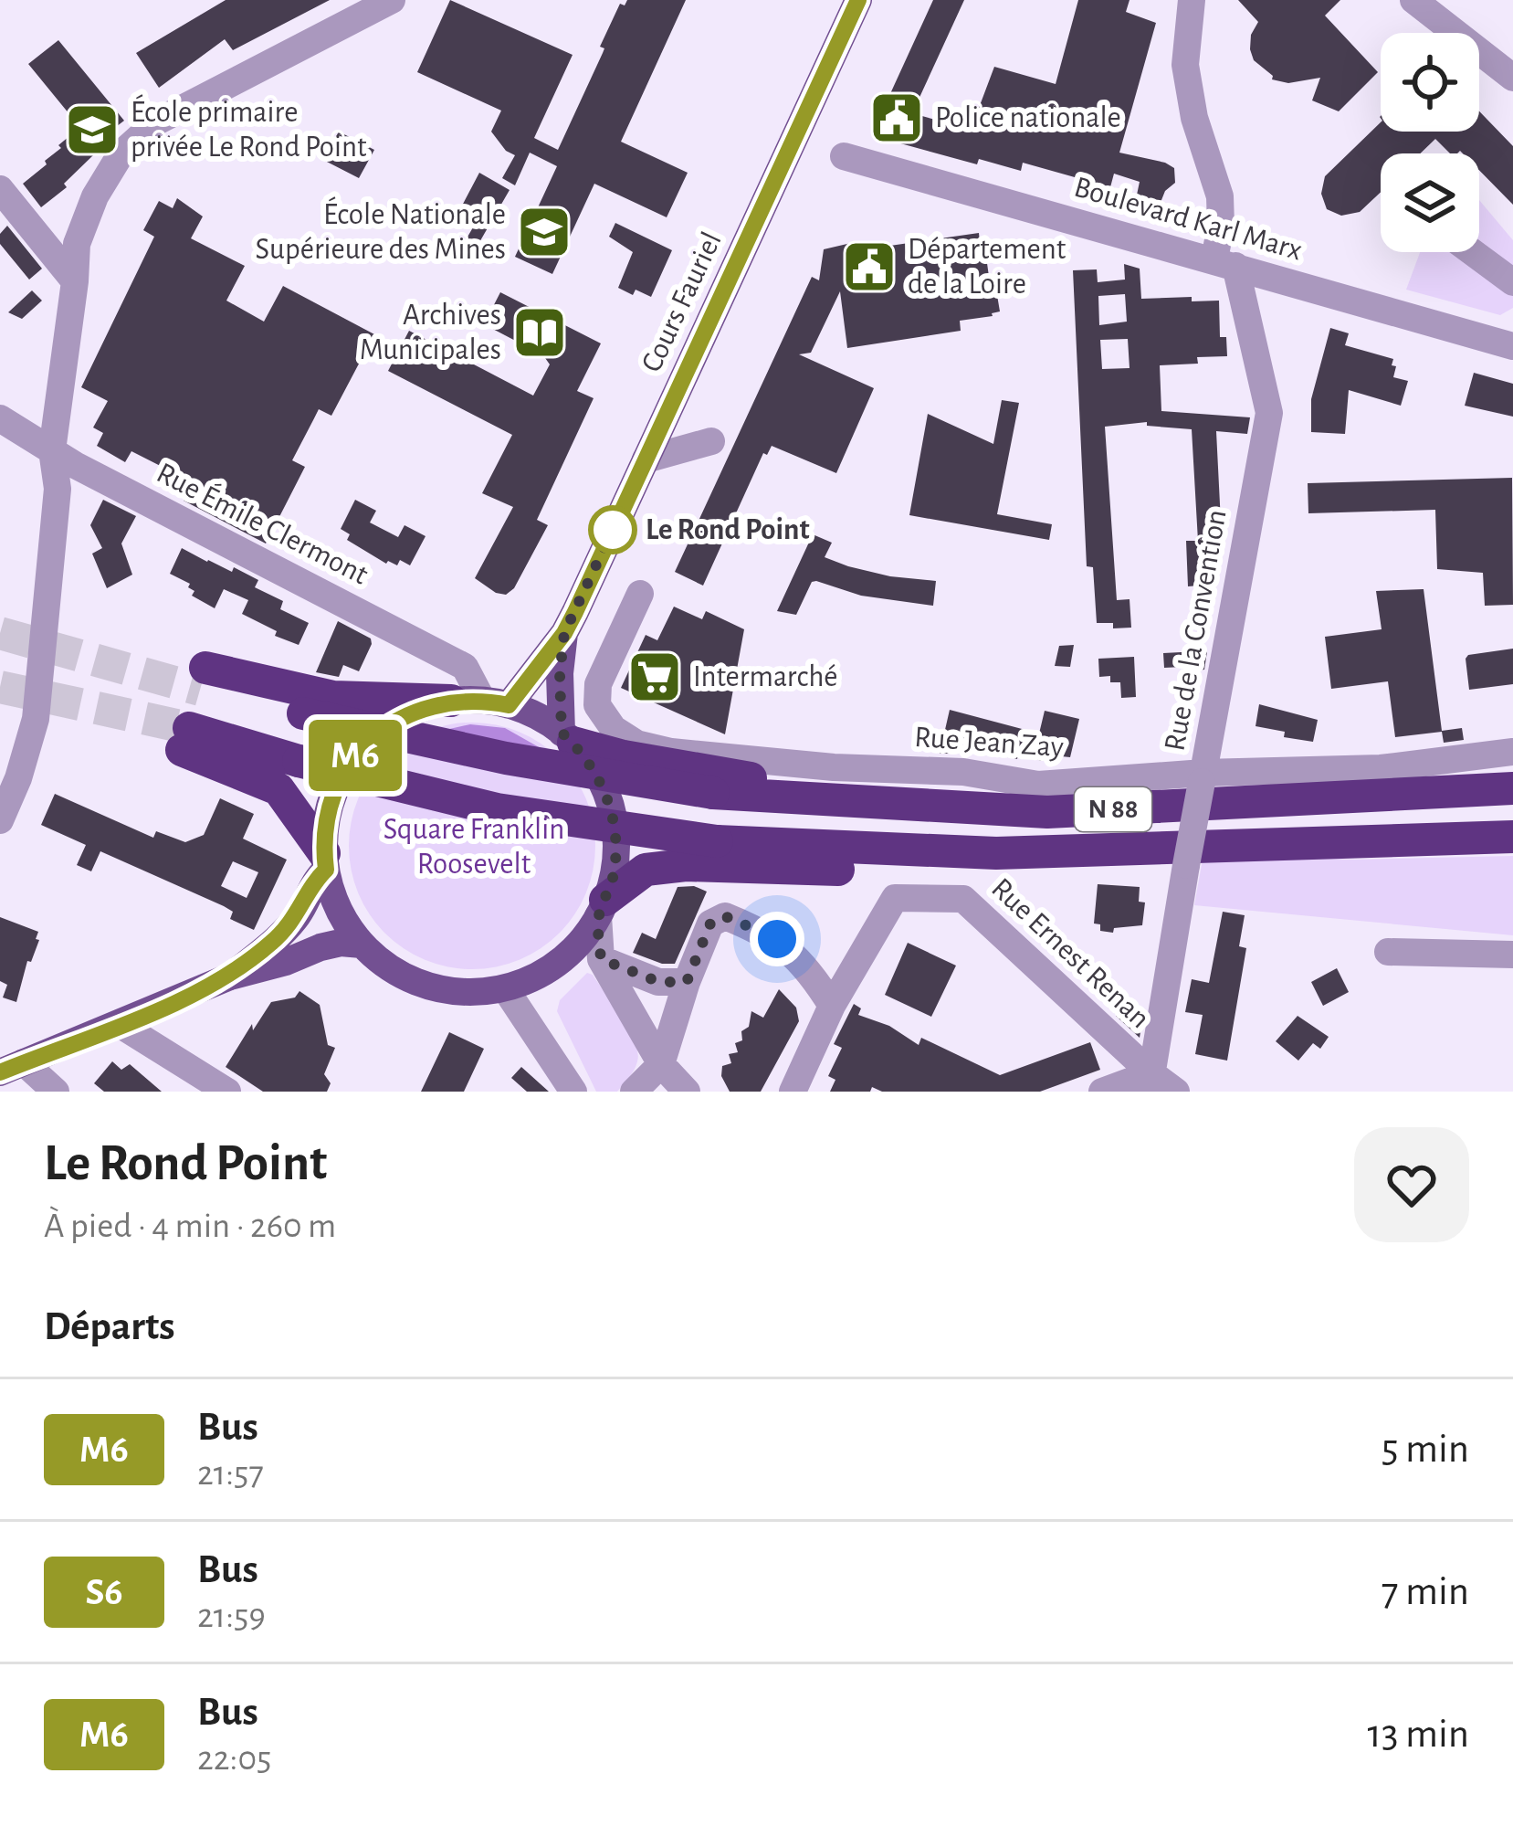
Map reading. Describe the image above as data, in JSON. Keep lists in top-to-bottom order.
{
  "streets": {
    "highway": ["N 88"],
    "main road": ["Cours Fauriel"],
    "street": [
      "Boulevard Karl Marx",
      "Rue Émile Clermont",
      "Rue de la Convention",
      "Rue Jean Zay",
      "Rue Ernest Renan"
    ]
  },
  "crossings": [
    ["Boulevard Karl Marx", "Rue de la Convention"],
    ["Cours Fauriel", "Rue Émile Clermont"],
    ["Cours Fauriel", "N 88"],
    ["Rue Émile Clermont", "N 88"],
    ["Rue de la Convention", "Rue Jean Zay"],
    ["Rue de la Convention", "Rue Ernest Renan"]
  ],
  "parks": ["Square Franklin Roosevelt"],
  "places": {
    "public building": ["Police nationale", "Département de la Loire"],
    "school or university": ["École primaire privée Le Rond Point", "École Nationale Supérieure des Mines"],
    "library": ["Archives Municipales"],
    "other": ["Le Rond Point"],
    "supermarket": ["Intermarché"]
  },
  "lines": ["bus line M6"],
  "page": {
    "on_map": "M6",
    "heading": [
      ["Le Rond Point", "À pied · 4 min · 260 m"],
      "Départs"
    ],
    "list": [
      {
        "mark": "M6",
        "name": "Bus",
        "note": "21:57",
        "value": "5 min"
      },
      {
        "mark": "S6",
        "name": "Bus",
        "note": "21:59",
        "value": "7 min"
      },
      {
        "mark": "M6",
        "name": "Bus",
        "note": "22:05",
        "value": "13 min"
      }
    ]
  }
}
